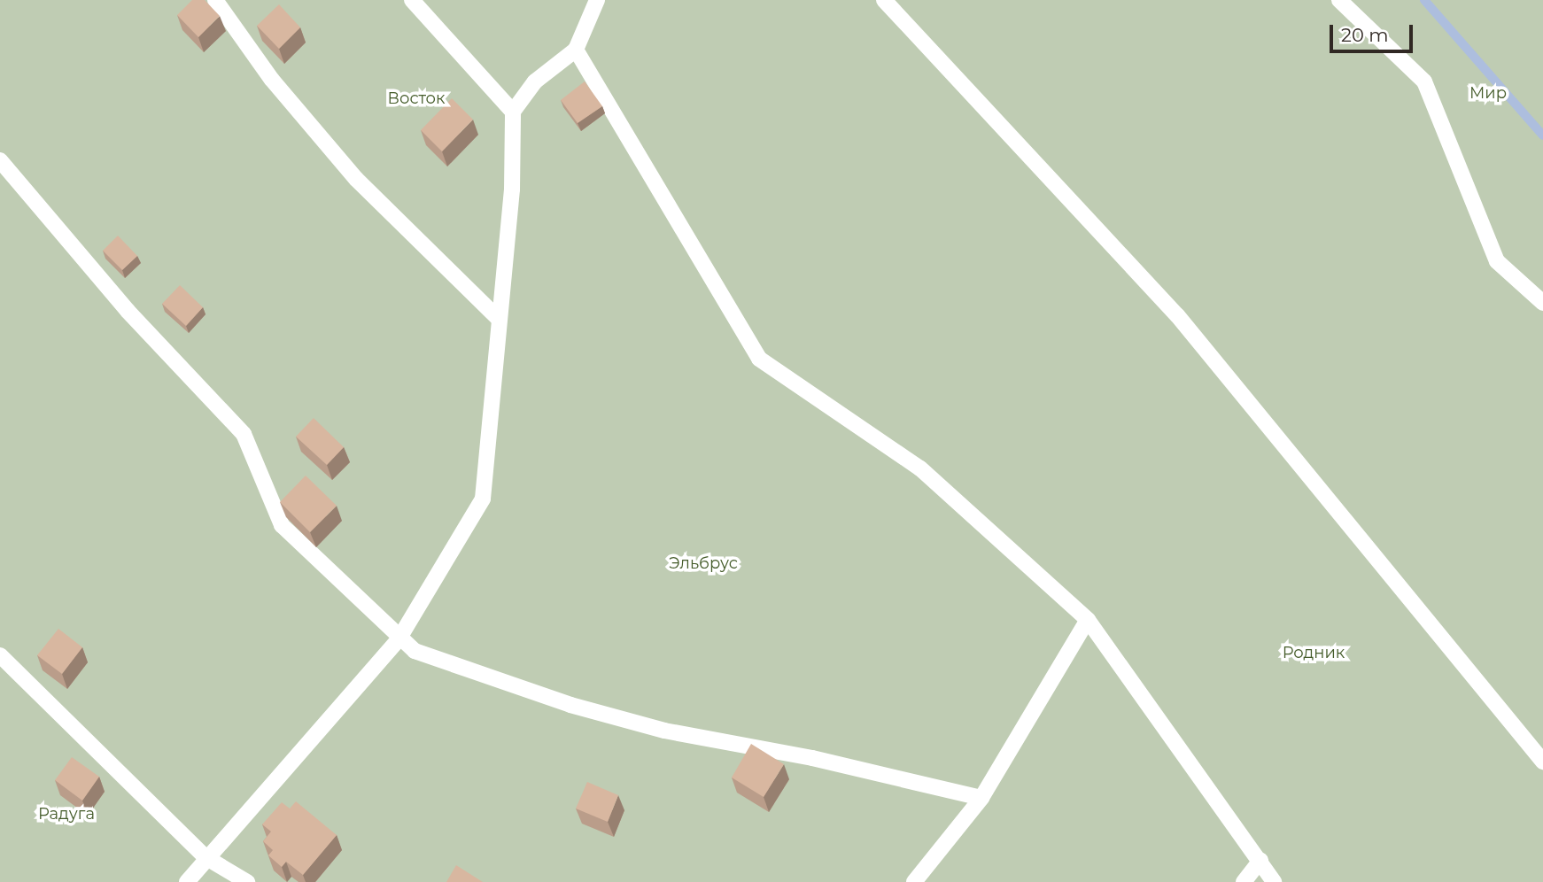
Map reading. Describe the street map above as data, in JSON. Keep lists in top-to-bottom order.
{
  "parks": [
    "Мир",
    "Восток",
    "Эльбрус",
    "Родник",
    "Радуга"
  ],
  "scale_bar": "20 m"
}
